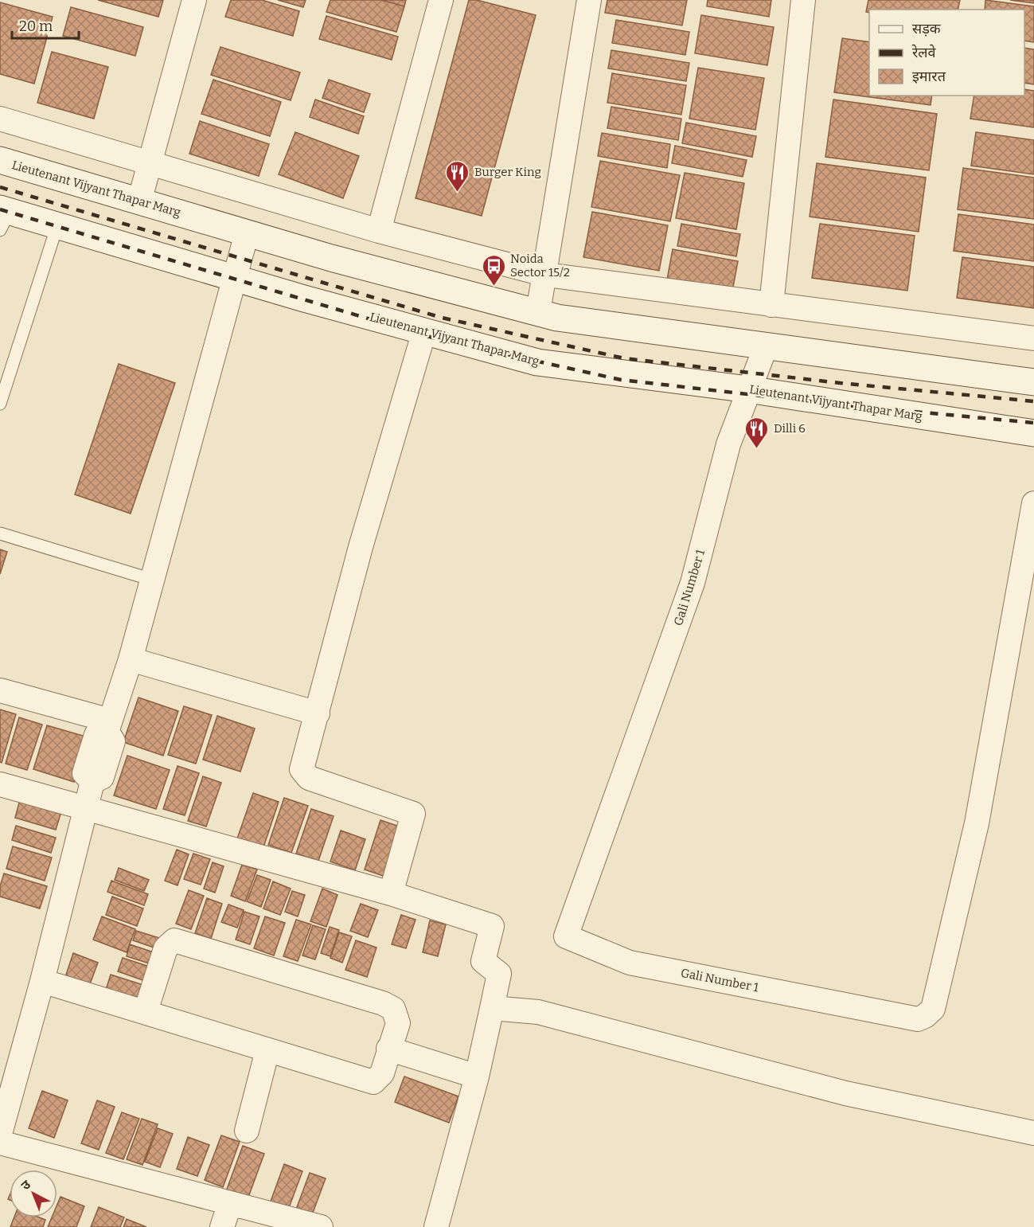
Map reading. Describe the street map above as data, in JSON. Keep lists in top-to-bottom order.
{
  "streets": {
    "main road": ["Lieutenant Vijyant Thapar Marg"],
    "street": ["Gali Number 1"]
  },
  "crossings": [
    ["Lieutenant Vijyant Thapar Marg", "Gali Number 1"]
  ],
  "places": {
    "restaurant": ["Burger King", "Dilli 6"],
    "bus stop": ["Noida Sector 15/2"]
  },
  "legend": ["सड़क", "रेलवे", "इमारत"],
  "scale_bar": "20 m",
  "north": "top left"
}
